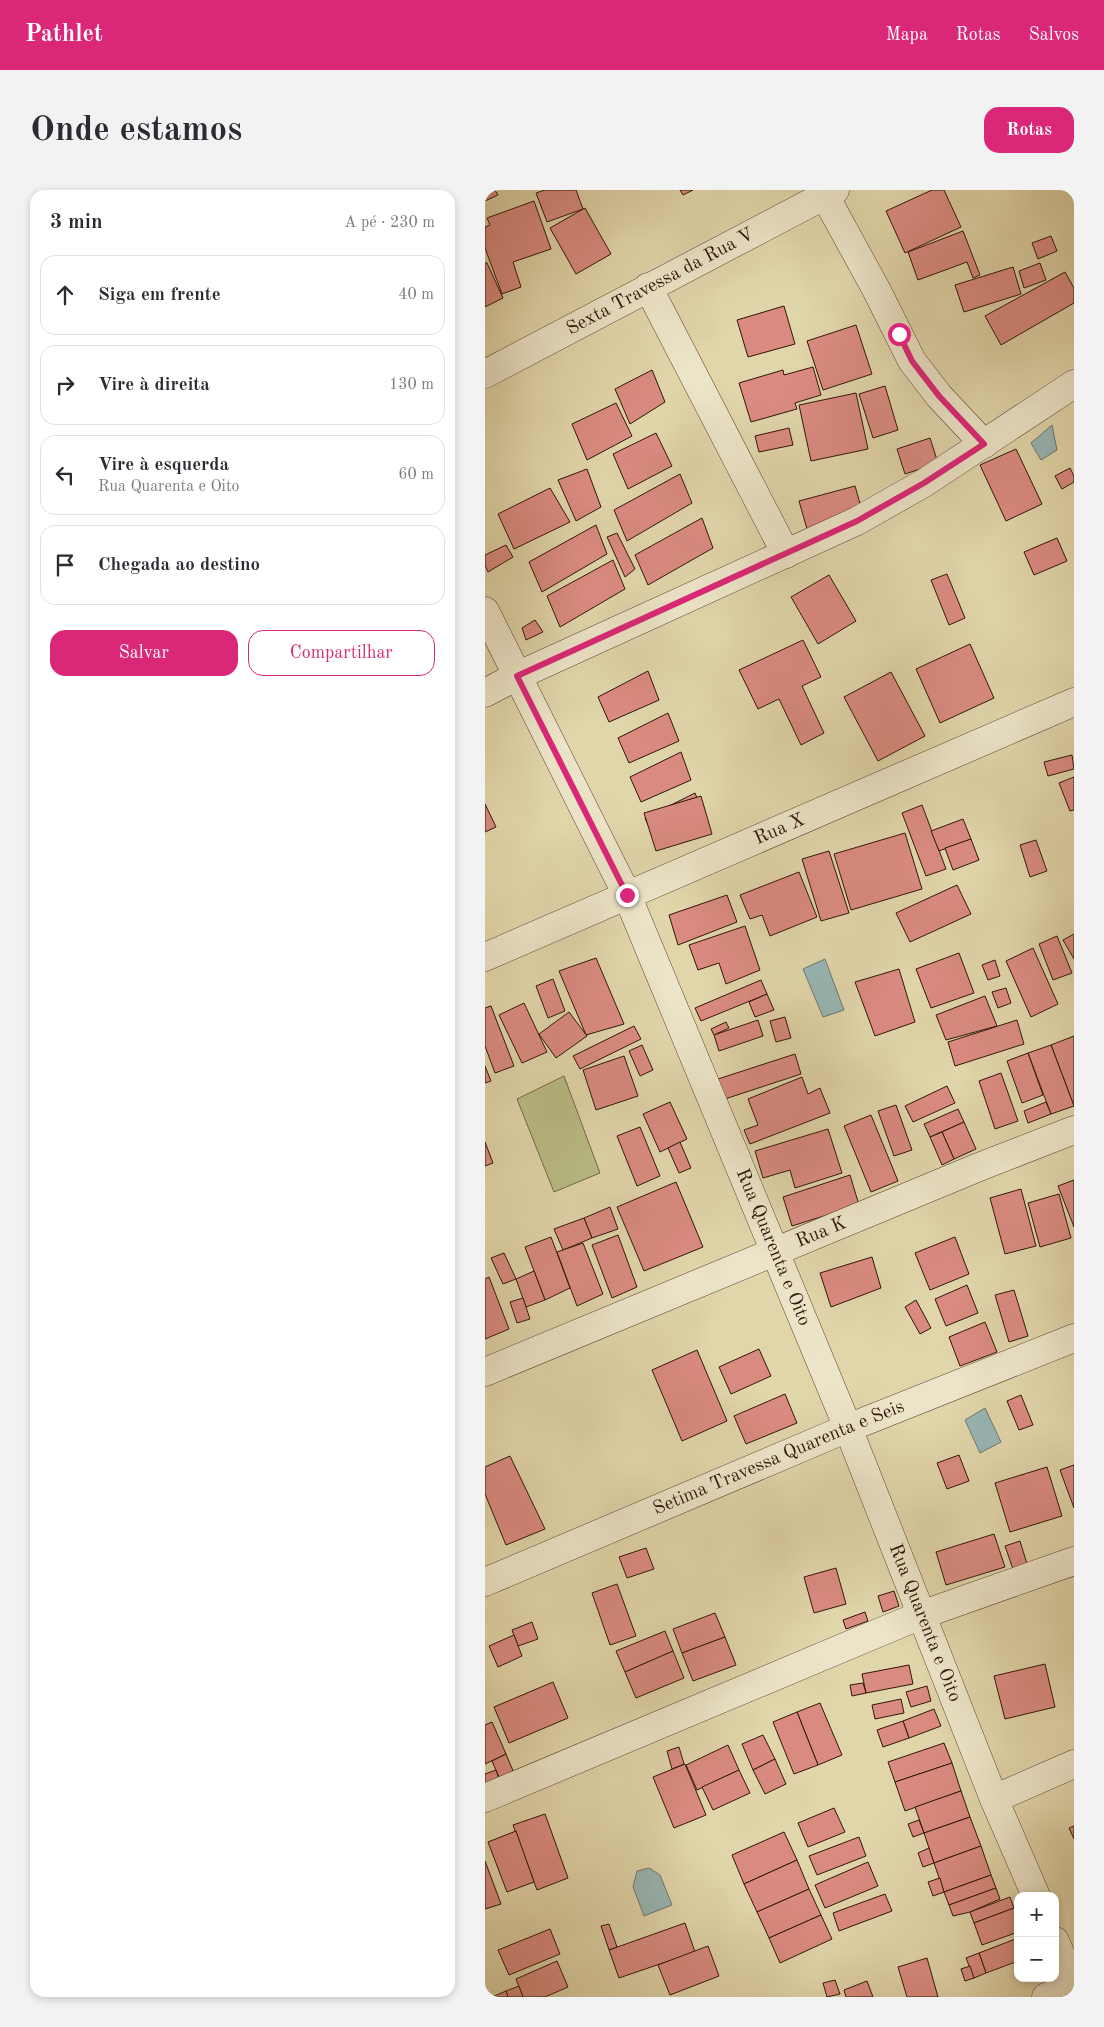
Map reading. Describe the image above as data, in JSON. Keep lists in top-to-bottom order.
{
  "streets": {
    "street": [
      "Sexta Travessa da Rua V",
      "Rua X",
      "Rua K",
      "Rua Quarenta e Oito",
      "Setima Travessa Quarenta e Seis"
    ]
  },
  "crossings": [
    ["Rua X", "Rua Quarenta e Oito"],
    ["Rua K", "Rua Quarenta e Oito"],
    ["Rua Quarenta e Oito", "Setima Travessa Quarenta e Seis"]
  ],
  "page": {
    "header": "Pathlet",
    "nav": ["Mapa", "Rotas", "Salvos"],
    "buttons": [
      "Rotas",
      ["Salvar", "Compartilhar"]
    ],
    "title": "Onde estamos",
    "heading": ["3 min", "A pé · 230 m"],
    "list": [
      ["Siga em frente", "40 m"],
      ["Vire à direita", "130 m"],
      ["Vire à esquerda", "Rua Quarenta e Oito", "60 m"],
      "Chegada ao destino"
    ],
    "map_buttons": ["+", "−"]
  }
}
